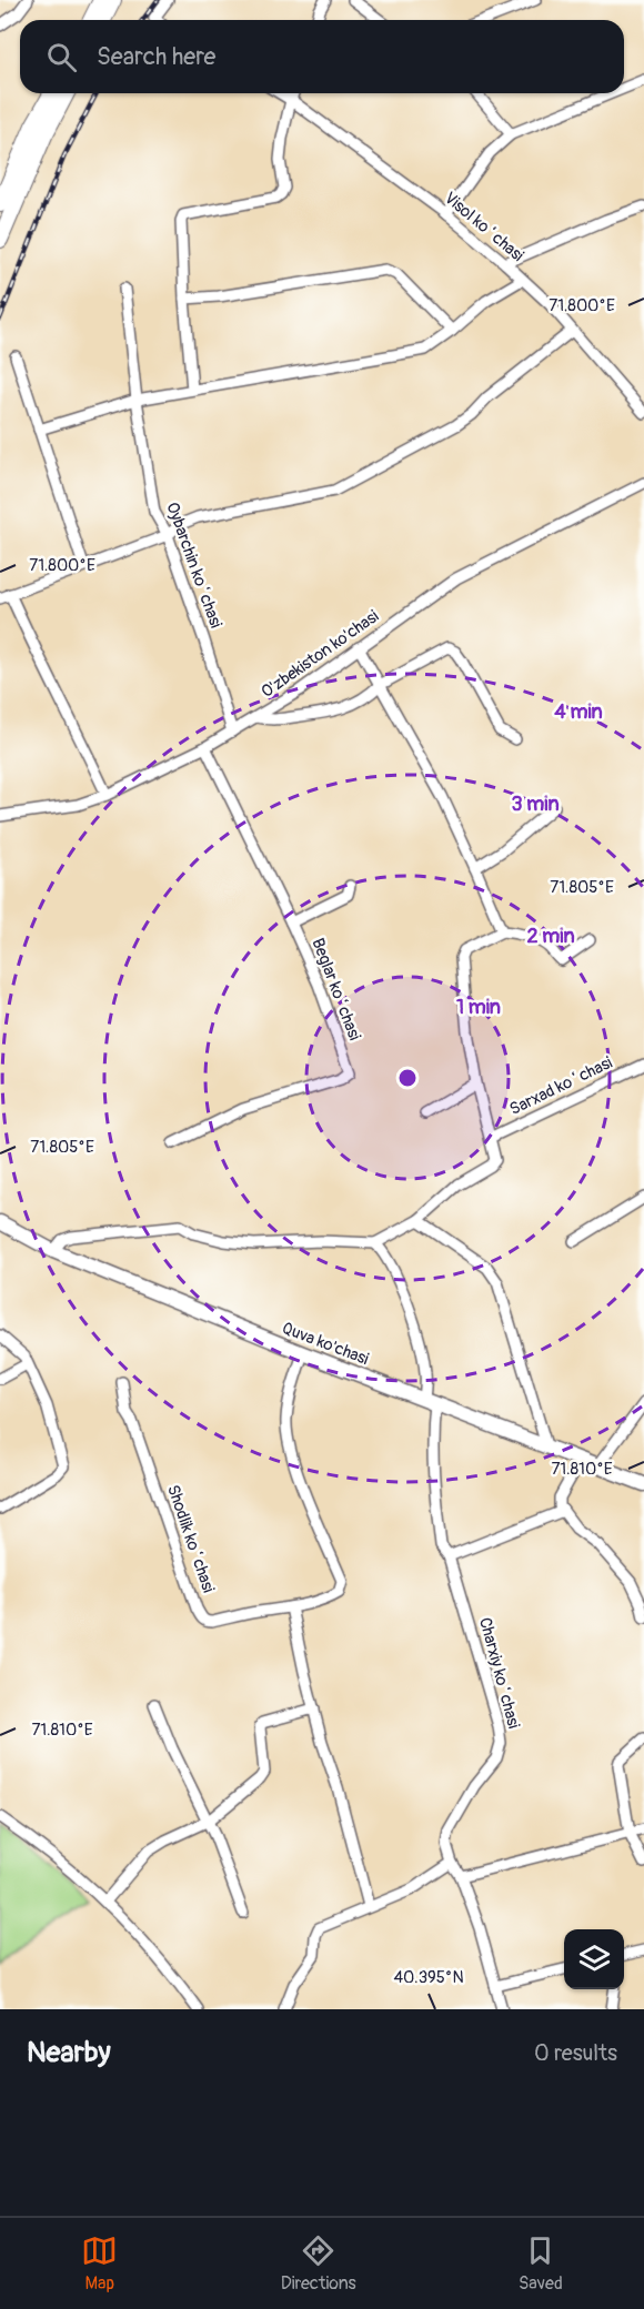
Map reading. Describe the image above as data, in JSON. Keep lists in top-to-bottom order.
{
  "streets": {
    "main road": ["Quva ko'chasi"],
    "street": [
      "Visol koʻchasi",
      "Oybarchin koʻchasi",
      "O'zbekiston ko'chasi",
      "Beglar koʻchasi",
      "Sarxad koʻchasi",
      "Shodlik koʻchasi",
      "Charxiy koʻchasi"
    ]
  },
  "crossings": [
    ["Oybarchin koʻchasi", "O'zbekiston ko'chasi"],
    ["O'zbekiston ko'chasi", "Beglar koʻchasi"],
    ["Quva ko'chasi", "Shodlik koʻchasi"],
    ["Quva ko'chasi", "Charxiy koʻchasi"]
  ],
  "page": {
    "search": "Search here",
    "heading": ["Nearby", "0 results"],
    "nav": ["Map", "Directions", "Saved"]
  },
  "coordinates": [
    "71.800°E",
    "71.805°E",
    "71.810°E",
    "40.395°N"
  ],
  "rings": [
    "4 min",
    "3 min",
    "2 min",
    "1 min"
  ]
}
